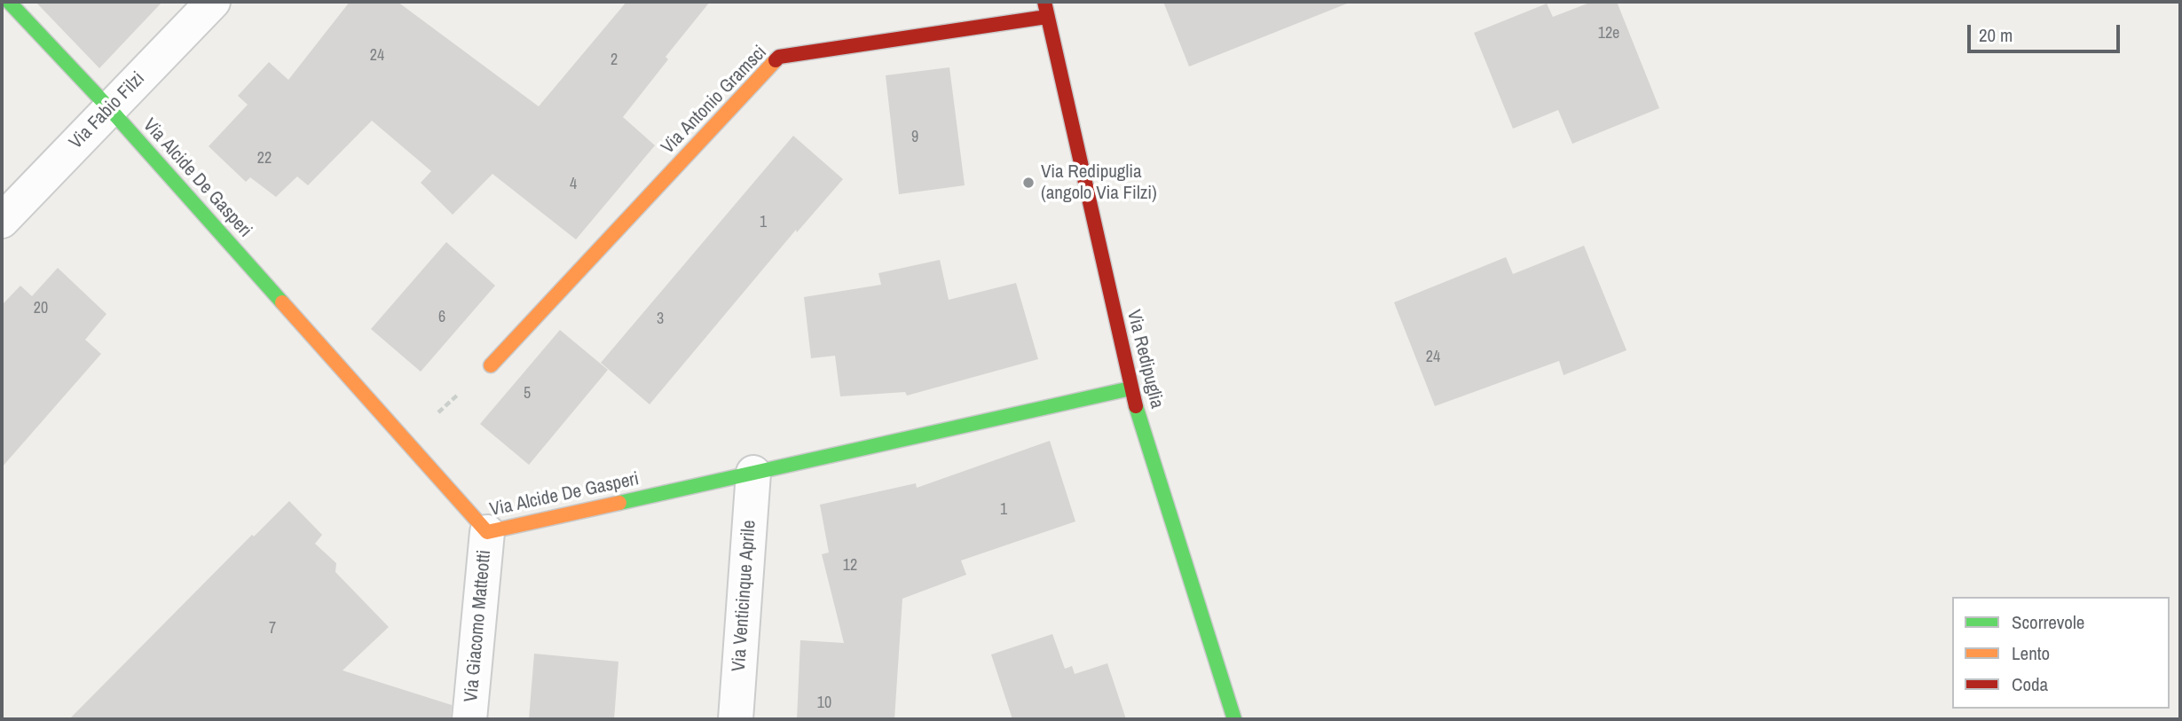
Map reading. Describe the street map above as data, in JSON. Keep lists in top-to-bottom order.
{
  "streets": {
    "street": [
      "Via Antonio Gramsci",
      "Via Fabio Filzi",
      "Via Alcide De Gasperi",
      "Via Redipuglia",
      "Via Venticinque Aprile",
      "Via Giacomo Matteotti"
    ]
  },
  "crossings": [
    ["Via Antonio Gramsci", "Via Redipuglia"],
    ["Via Fabio Filzi", "Via Alcide De Gasperi"],
    ["Via Alcide De Gasperi", "Via Redipuglia"],
    ["Via Alcide De Gasperi", "Via Venticinque Aprile"],
    ["Via Alcide De Gasperi", "Via Giacomo Matteotti"]
  ],
  "places": ["Via Redipuglia (angolo Via Filzi)"],
  "house_numbers": [
    "12e",
    "24",
    "2",
    "9",
    "22",
    "4",
    "1",
    "20",
    "6",
    "3",
    "24",
    "5",
    "1",
    "12",
    "7",
    "10"
  ],
  "legend": ["Scorrevole", "Lento", "Coda"],
  "scale_bar": "20 m"
}
